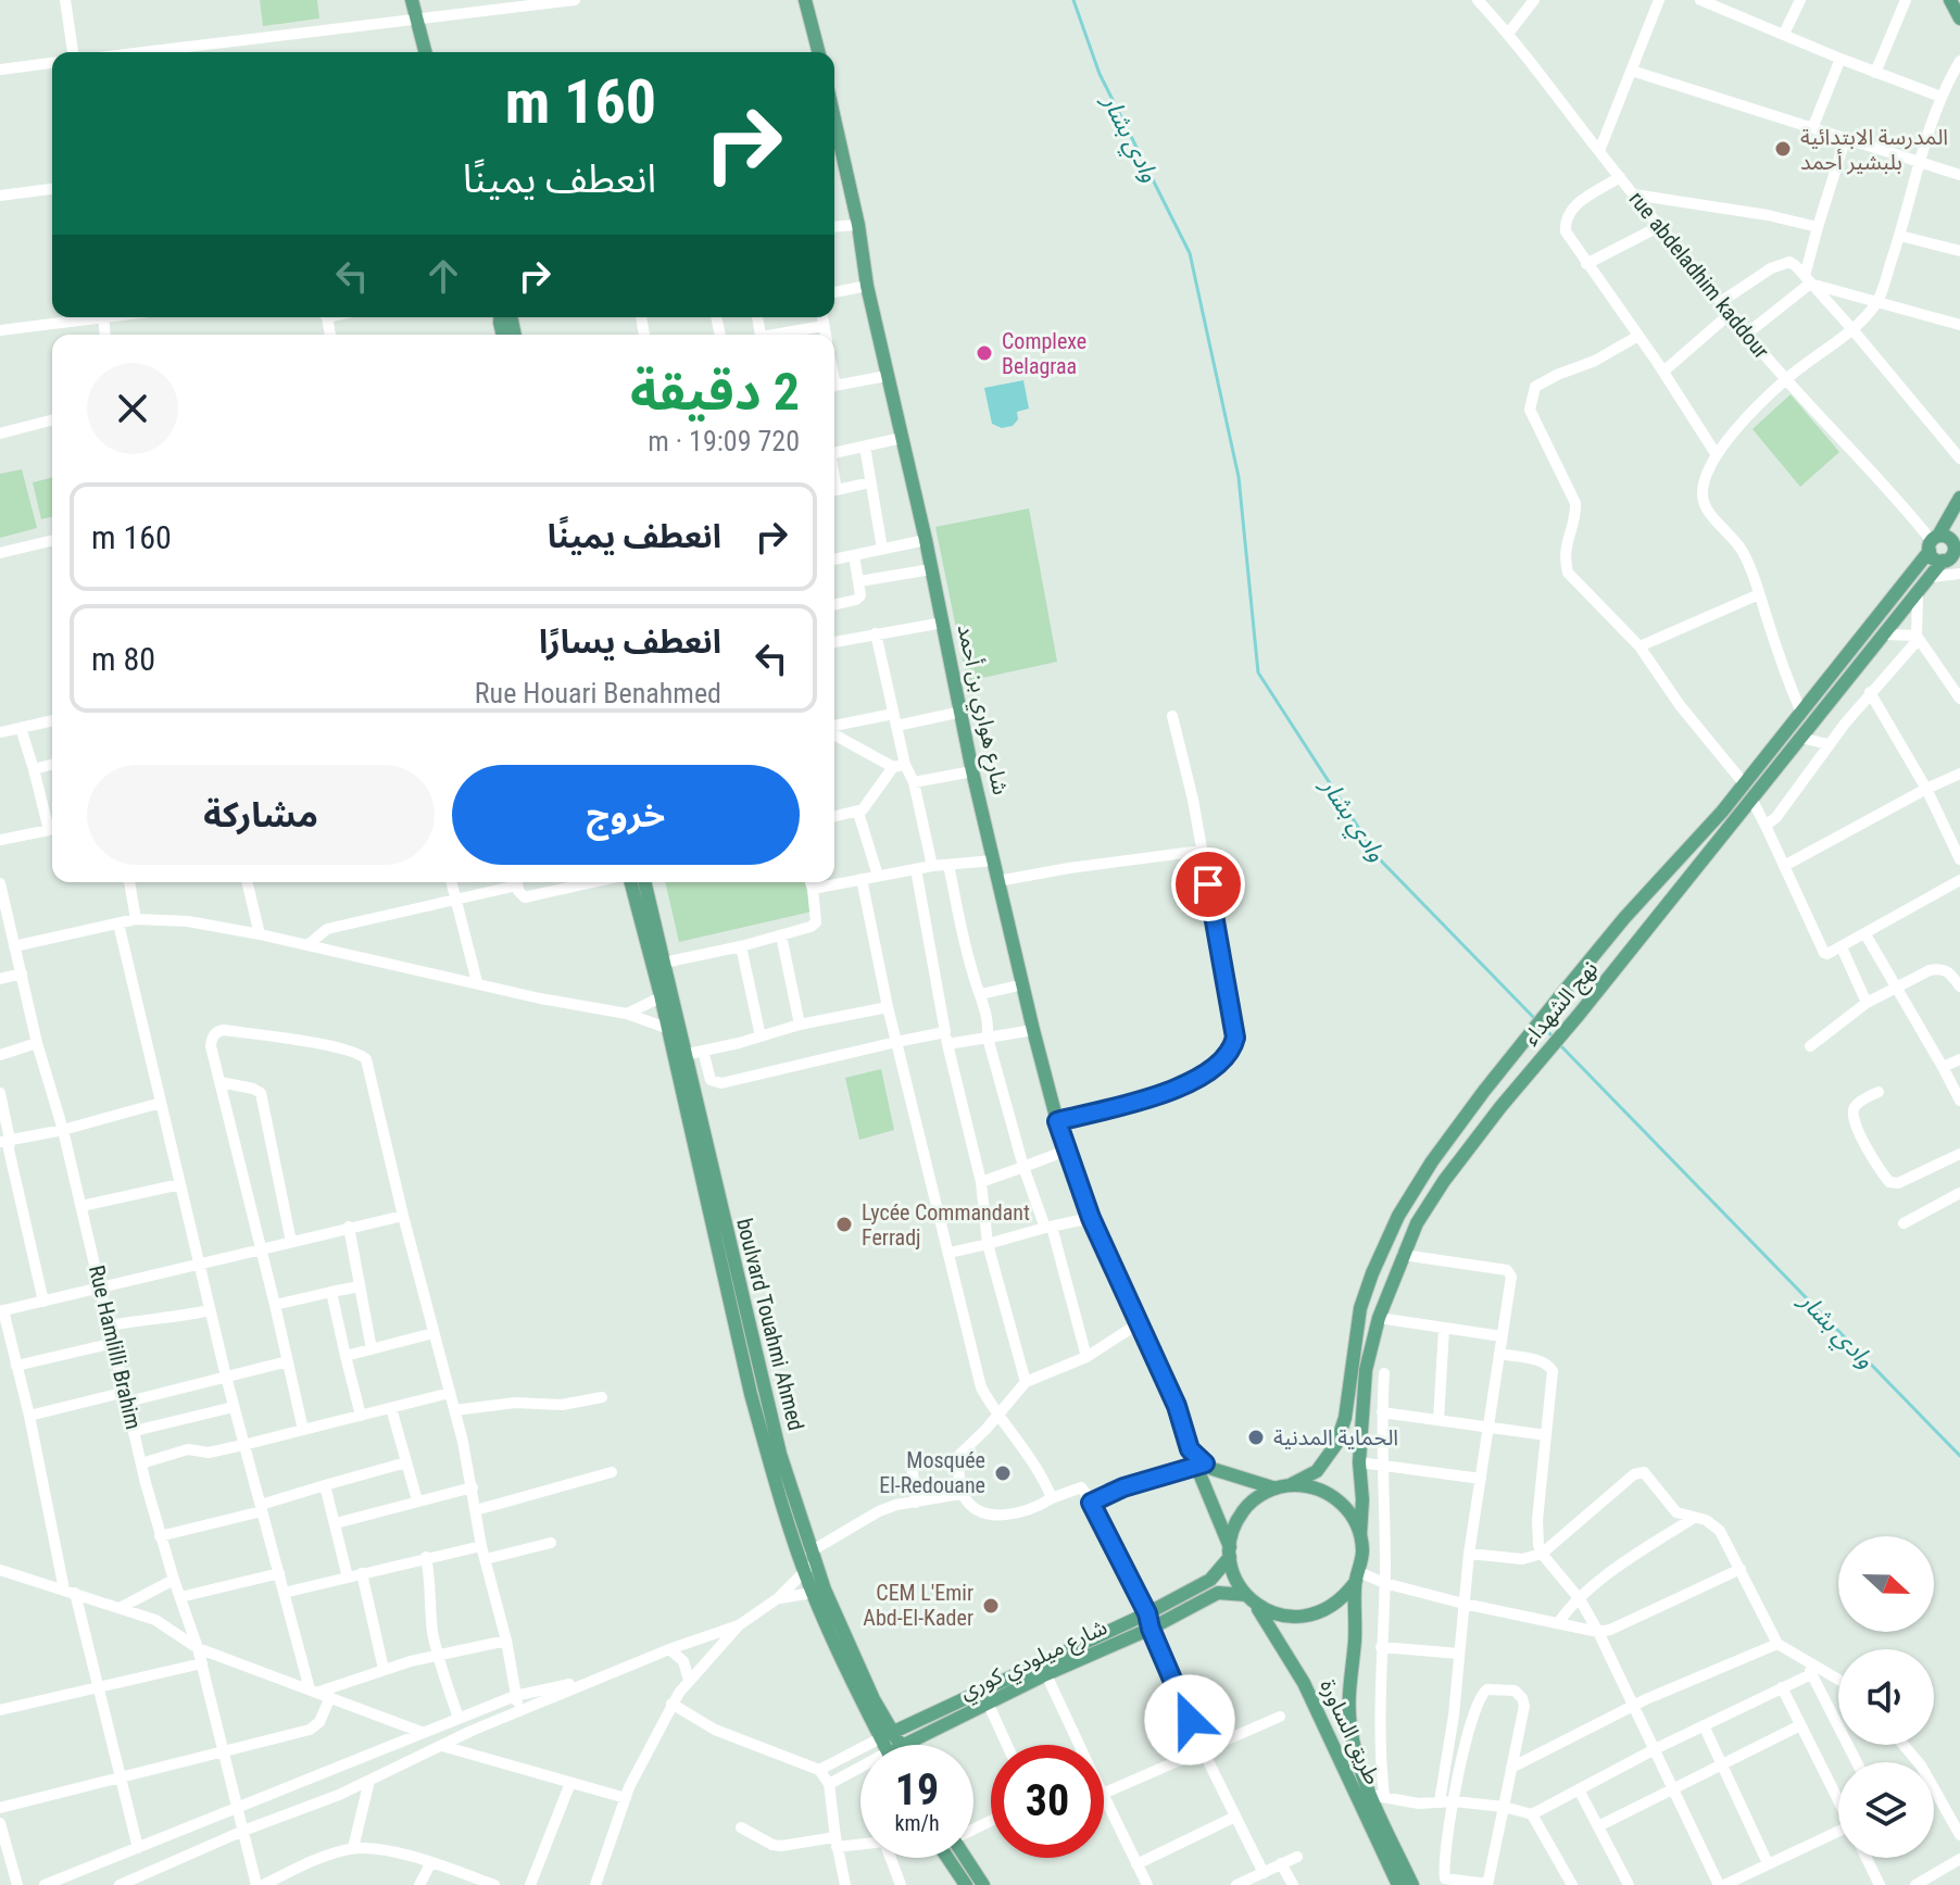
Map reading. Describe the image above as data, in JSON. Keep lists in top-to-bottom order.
{
  "streets": {
    "main road": [
      "شارع هواري بن أحمد",
      "نهج الشهداء",
      "boulvard Touahmi Ahmed",
      "شارع ميلودي كوري",
      "طريق الساورة"
    ],
    "street": ["rue abdeladhim kaddour", "Rue Hamlilli Brahim"]
  },
  "crossings": [
    ["rue abdeladhim kaddour", "نهج الشهداء"],
    ["نهج الشهداء", "شارع ميلودي كوري"],
    ["نهج الشهداء", "طريق الساورة"],
    ["boulvard Touahmi Ahmed", "شارع ميلودي كوري"],
    ["شارع ميلودي كوري", "طريق الساورة"]
  ],
  "water": ["وادي بشار"],
  "places": [
    "المدرسة الابتدائية بلبشير أحمد",
    "Complexe Belagraa",
    "Lycée Commandant Ferradj",
    "الحماية المدنية",
    "Mosquée El-Redouane",
    "CEM L'Emir Abd-El-Kader"
  ],
  "north": "right",
  "page": {
    "turn": ["160 m", "انعطف يمينًا"],
    "heading": ["2 دقيقة", "720 m · 19:09"],
    "list": [
      {
        "name": "انعطف يمينًا",
        "value": "160 m"
      },
      {
        "name": "انعطف يسارًا",
        "note": "Rue Houari Benahmed",
        "value": "80 m"
      }
    ],
    "buttons": ["خروج", "مشاركة"],
    "speed": "19 km/h",
    "limit": "30"
  }
}
